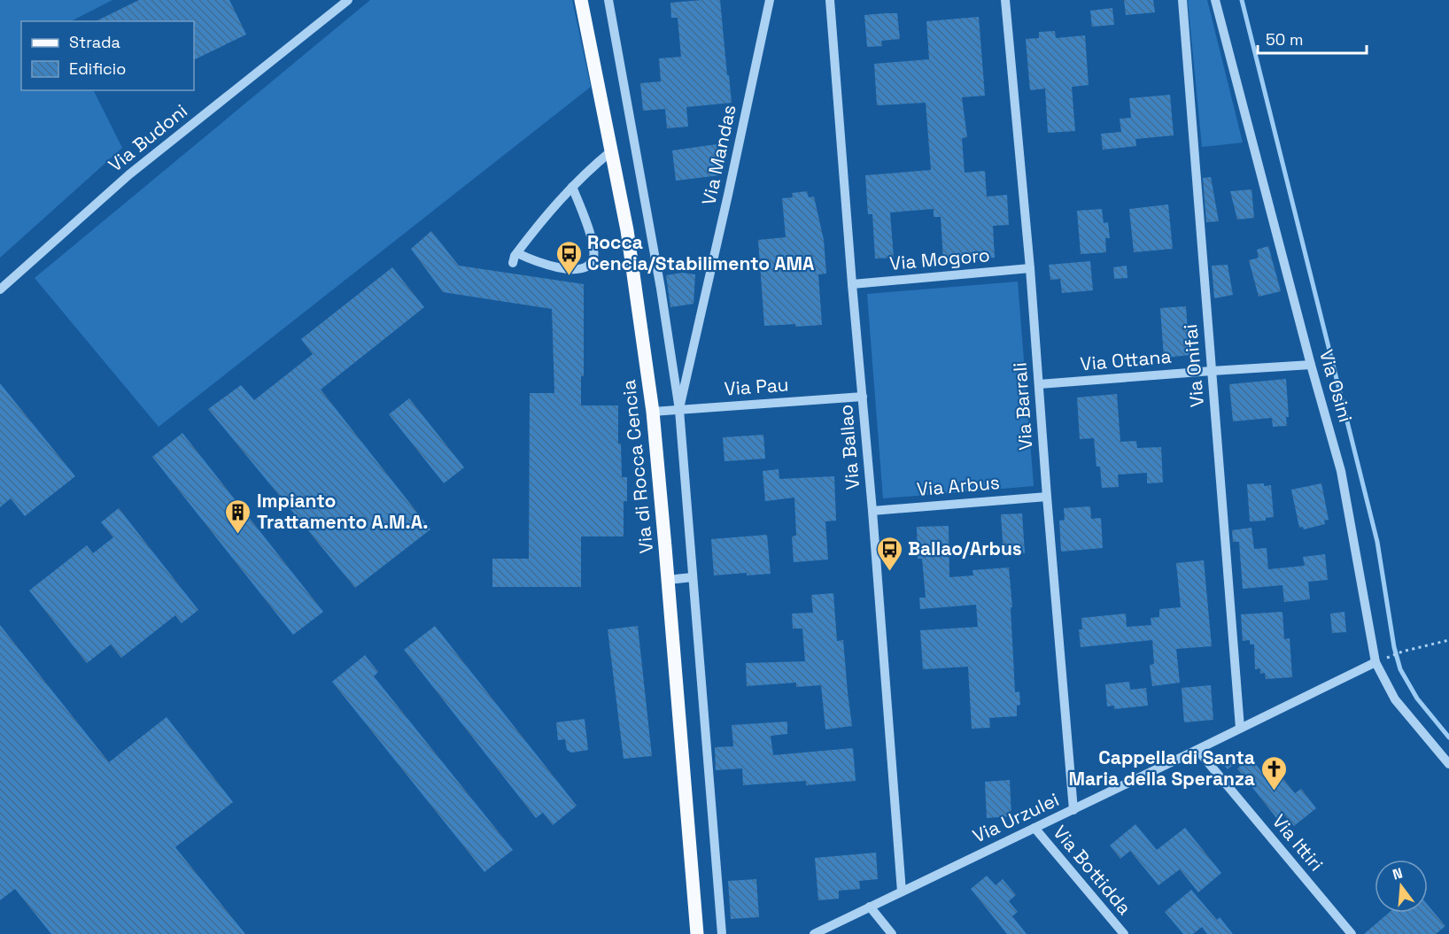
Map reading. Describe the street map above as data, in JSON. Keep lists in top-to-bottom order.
{
  "streets": {
    "main road": ["Via di Rocca Cencia"],
    "street": [
      "Via Budoni",
      "Via Mandas",
      "Via Mogoro",
      "Via Ottana",
      "Via Onifai",
      "Via Osini",
      "Via Pau",
      "Via Barrali",
      "Via Ballao",
      "Via Arbus",
      "Via Urzulei",
      "Via Ittiri",
      "Via Bottidda"
    ]
  },
  "crossings": [
    ["Via Mandas", "Via Pau"],
    ["Via Mogoro", "Via Barrali"],
    ["Via Mogoro", "Via Ballao"],
    ["Via Ottana", "Via Onifai"],
    ["Via Ottana", "Via Osini"],
    ["Via Ottana", "Via Barrali"],
    ["Via Onifai", "Via Urzulei"],
    ["Via Osini", "Via Urzulei"],
    ["Via Pau", "Via Ballao"],
    ["Via Pau", "Via di Rocca Cencia"],
    ["Via Barrali", "Via Arbus"],
    ["Via Barrali", "Via Urzulei"],
    ["Via Ballao", "Via Arbus"],
    ["Via Ballao", "Via Urzulei"],
    ["Via Urzulei", "Via Ittiri"],
    ["Via Urzulei", "Via Bottidda"]
  ],
  "places": {
    "bus stop": ["Rocca Cencia/Stabilimento AMA", "Ballao/Arbus"],
    "building": ["Impianto Trattamento A.M.A."],
    "church": ["Cappella di Santa Maria della Speranza"]
  },
  "legend": ["Strada", "Edificio"],
  "scale_bar": "50 m",
  "north": "top"
}
